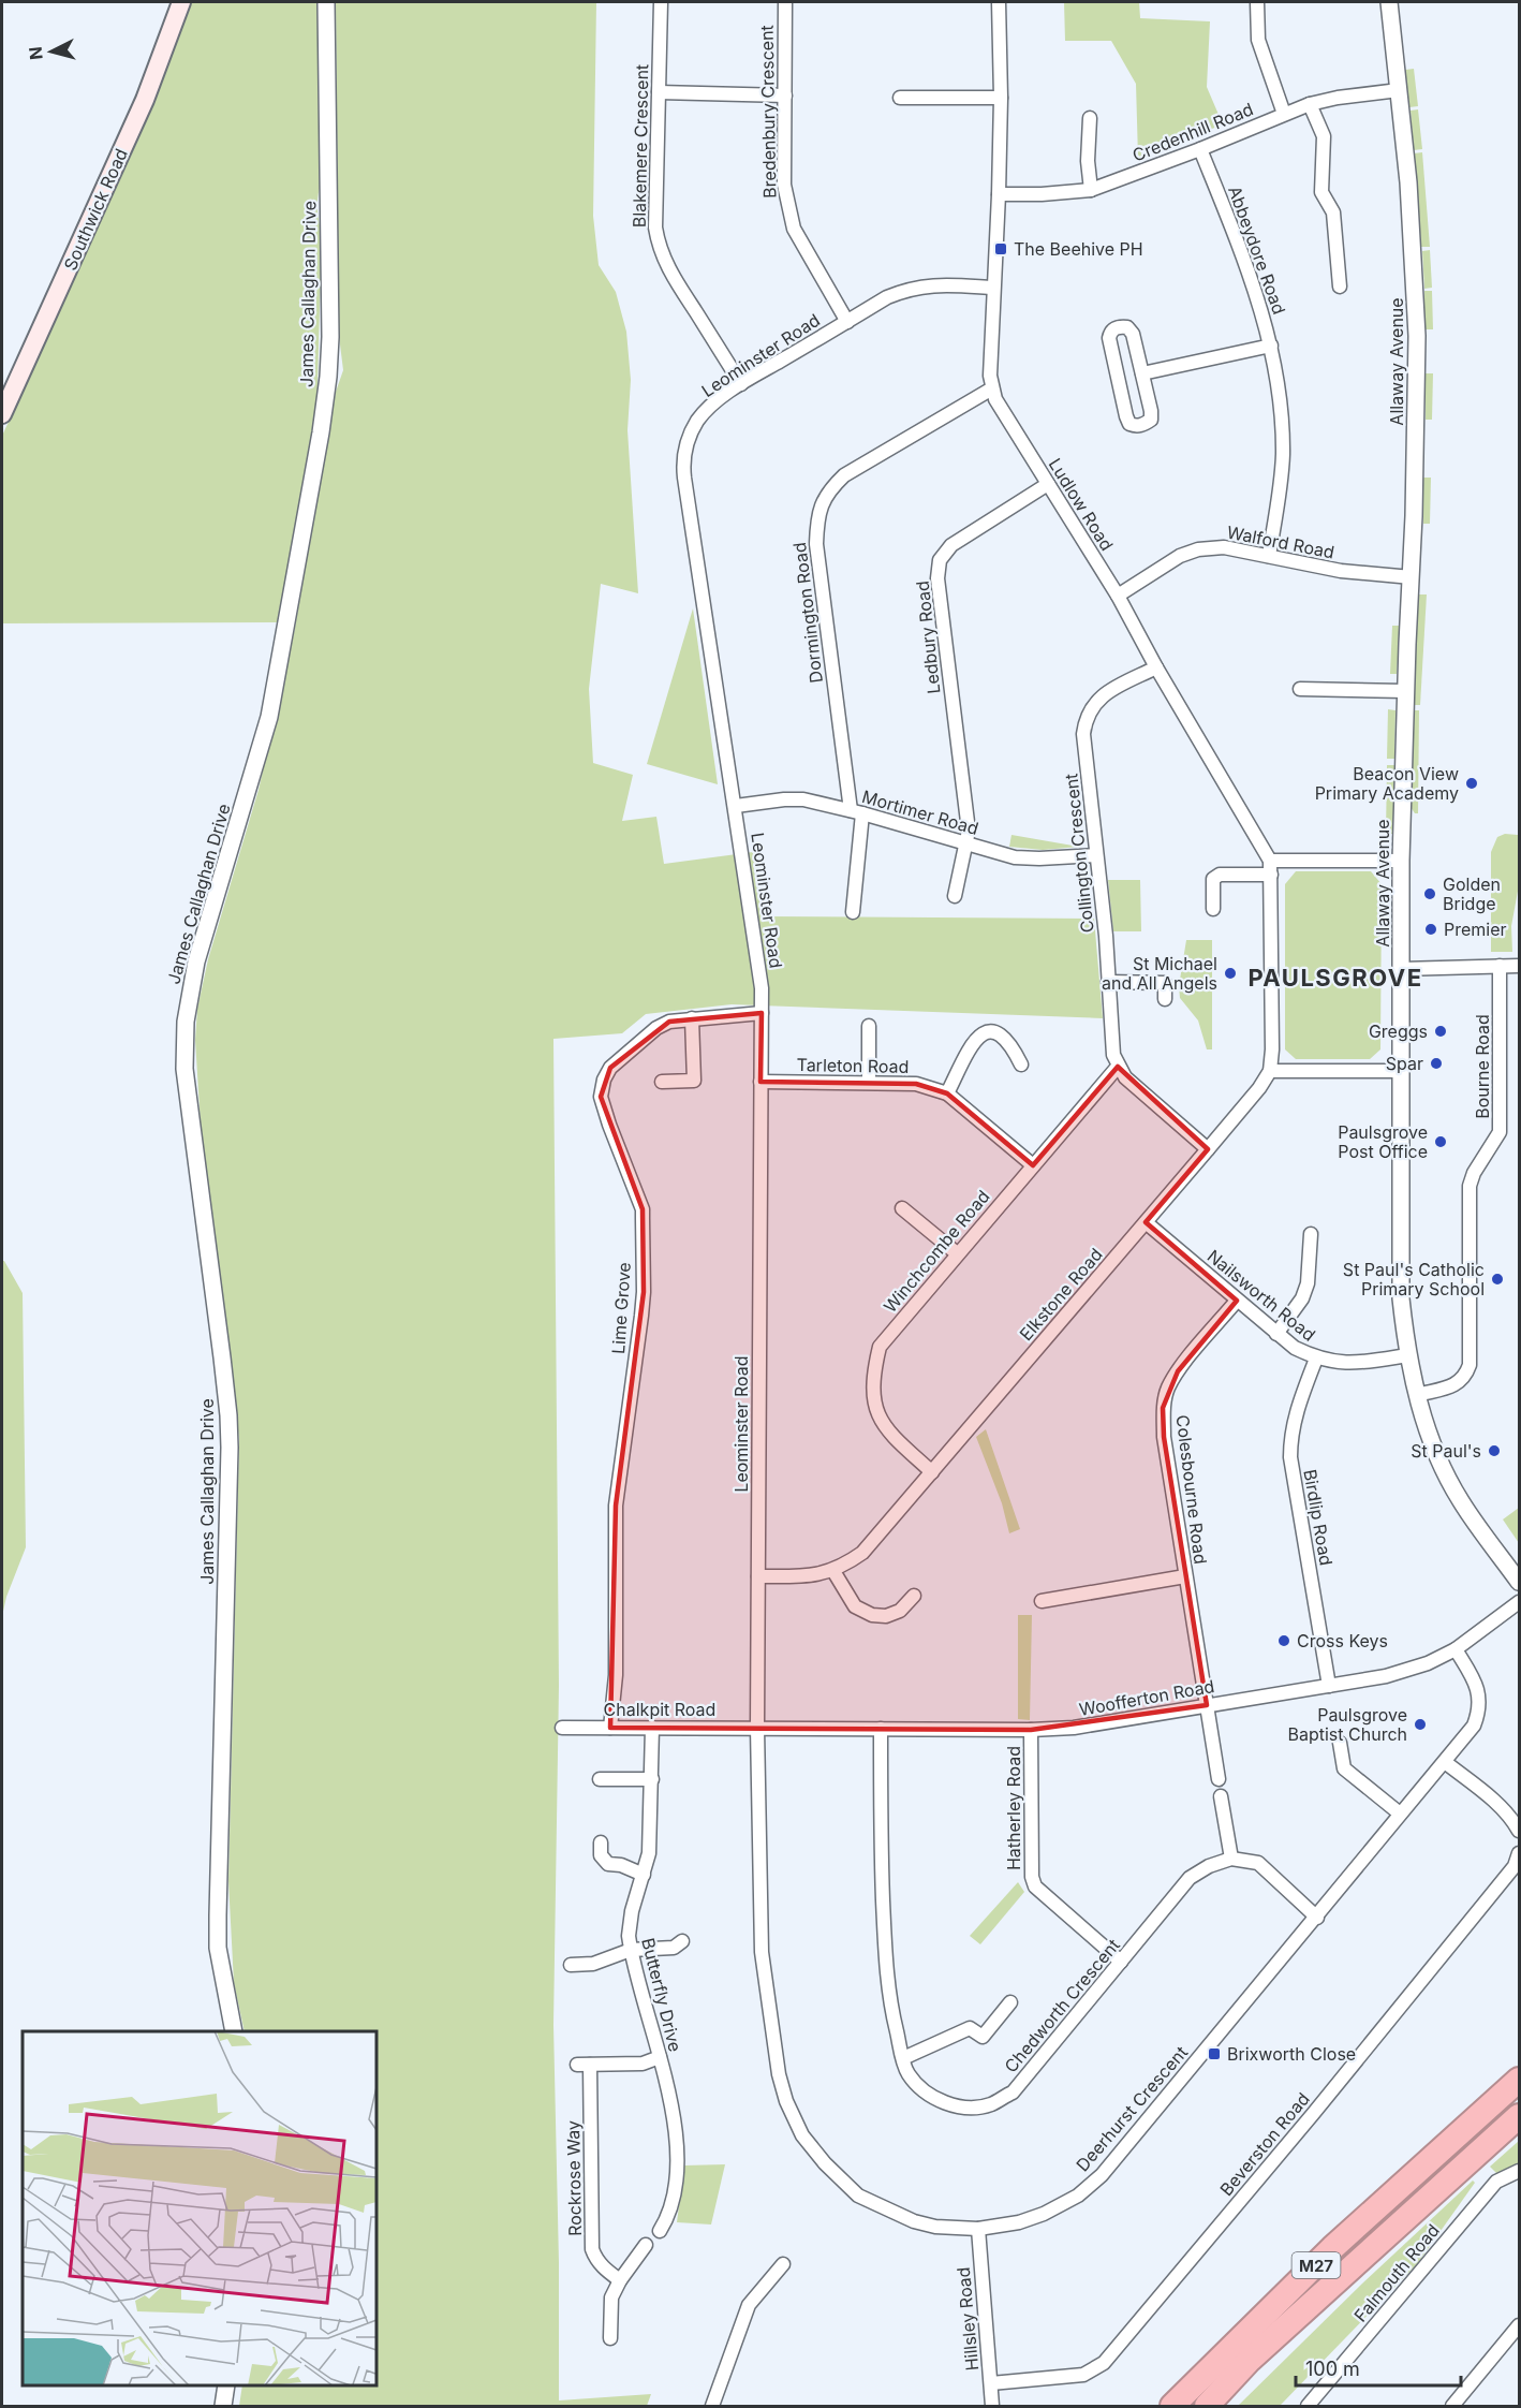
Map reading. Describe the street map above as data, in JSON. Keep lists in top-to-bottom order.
{
  "streets": {
    "highway": ["M27"],
    "main road": ["Southwick Road"],
    "street": [
      "Bredenbury Crescent",
      "Credenhill Road",
      "Blakemere Crescent",
      "Abbeydore Road",
      "James Callaghan Drive",
      "Leominster Road",
      "Allaway Avenue",
      "Ludlow Road",
      "Walford Road",
      "Dormington Road",
      "Ledbury Road",
      "Mortimer Road",
      "Collington Crescent",
      "Tarleton Road",
      "Bourne Road",
      "Winchcombe Road",
      "Elkstone Road",
      "Nailsworth Road",
      "Lime Grove",
      "Colesbourne Road",
      "Birdlip Road",
      "Woofferton Road",
      "Chalkpit Road",
      "Hatherley Road",
      "Butterfly Drive",
      "Chedworth Crescent",
      "Deerhurst Crescent",
      "Beverston Road",
      "Rockrose Way",
      "Falmouth Road",
      "Hillsley Road"
    ]
  },
  "crossings": [
    ["Bredenbury Crescent", "Leominster Road"],
    ["Credenhill Road", "Abbeydore Road"],
    ["Credenhill Road", "Allaway Avenue"],
    ["Credenhill Road", "Ludlow Road"],
    ["Blakemere Crescent", "Leominster Road"],
    ["Abbeydore Road", "Walford Road"],
    ["Leominster Road", "Ludlow Road"],
    ["Leominster Road", "Mortimer Road"],
    ["Leominster Road", "Tarleton Road"],
    ["Leominster Road", "Elkstone Road"],
    ["Leominster Road", "Lime Grove"],
    ["Leominster Road", "Woofferton Road"],
    ["Leominster Road", "Chalkpit Road"],
    ["Leominster Road", "Deerhurst Crescent"],
    ["Allaway Avenue", "Walford Road"],
    ["Allaway Avenue", "Bourne Road"],
    ["Allaway Avenue", "Nailsworth Road"],
    ["Ludlow Road", "Walford Road"],
    ["Ludlow Road", "Dormington Road"],
    ["Ludlow Road", "Ledbury Road"],
    ["Ludlow Road", "Collington Crescent"],
    ["Dormington Road", "Mortimer Road"],
    ["Ledbury Road", "Mortimer Road"],
    ["Mortimer Road", "Collington Crescent"],
    ["Collington Crescent", "Winchcombe Road"],
    ["Tarleton Road", "Winchcombe Road"],
    ["Winchcombe Road", "Elkstone Road"],
    ["Elkstone Road", "Nailsworth Road"],
    ["Nailsworth Road", "Colesbourne Road"],
    ["Nailsworth Road", "Birdlip Road"],
    ["Lime Grove", "Chalkpit Road"],
    ["Colesbourne Road", "Woofferton Road"],
    ["Birdlip Road", "Woofferton Road"],
    ["Woofferton Road", "Chalkpit Road"],
    ["Woofferton Road", "Hatherley Road"],
    ["Woofferton Road", "Chedworth Crescent"],
    ["Woofferton Road", "Deerhurst Crescent"],
    ["Chalkpit Road", "Butterfly Drive"],
    ["Chalkpit Road", "Deerhurst Crescent"],
    ["Hatherley Road", "Chedworth Crescent"],
    ["Butterfly Drive", "Rockrose Way"],
    ["Deerhurst Crescent", "Hillsley Road"],
    ["Beverston Road", "Hillsley Road"]
  ],
  "districts": ["PAULSGROVE"],
  "places": {
    "transit": ["The Beehive PH", "Brixworth Close"],
    "other": [
      "Beacon View Primary Academy",
      "Golden Bridge",
      "Premier",
      "St Michael and All Angels",
      "Greggs",
      "Spar",
      "Paulsgrove Post Office",
      "St Paul's Catholic Primary School",
      "St Paul's",
      "Cross Keys",
      "Paulsgrove Baptist Church"
    ]
  },
  "scale_bar": "100 m",
  "north": "left"
}
